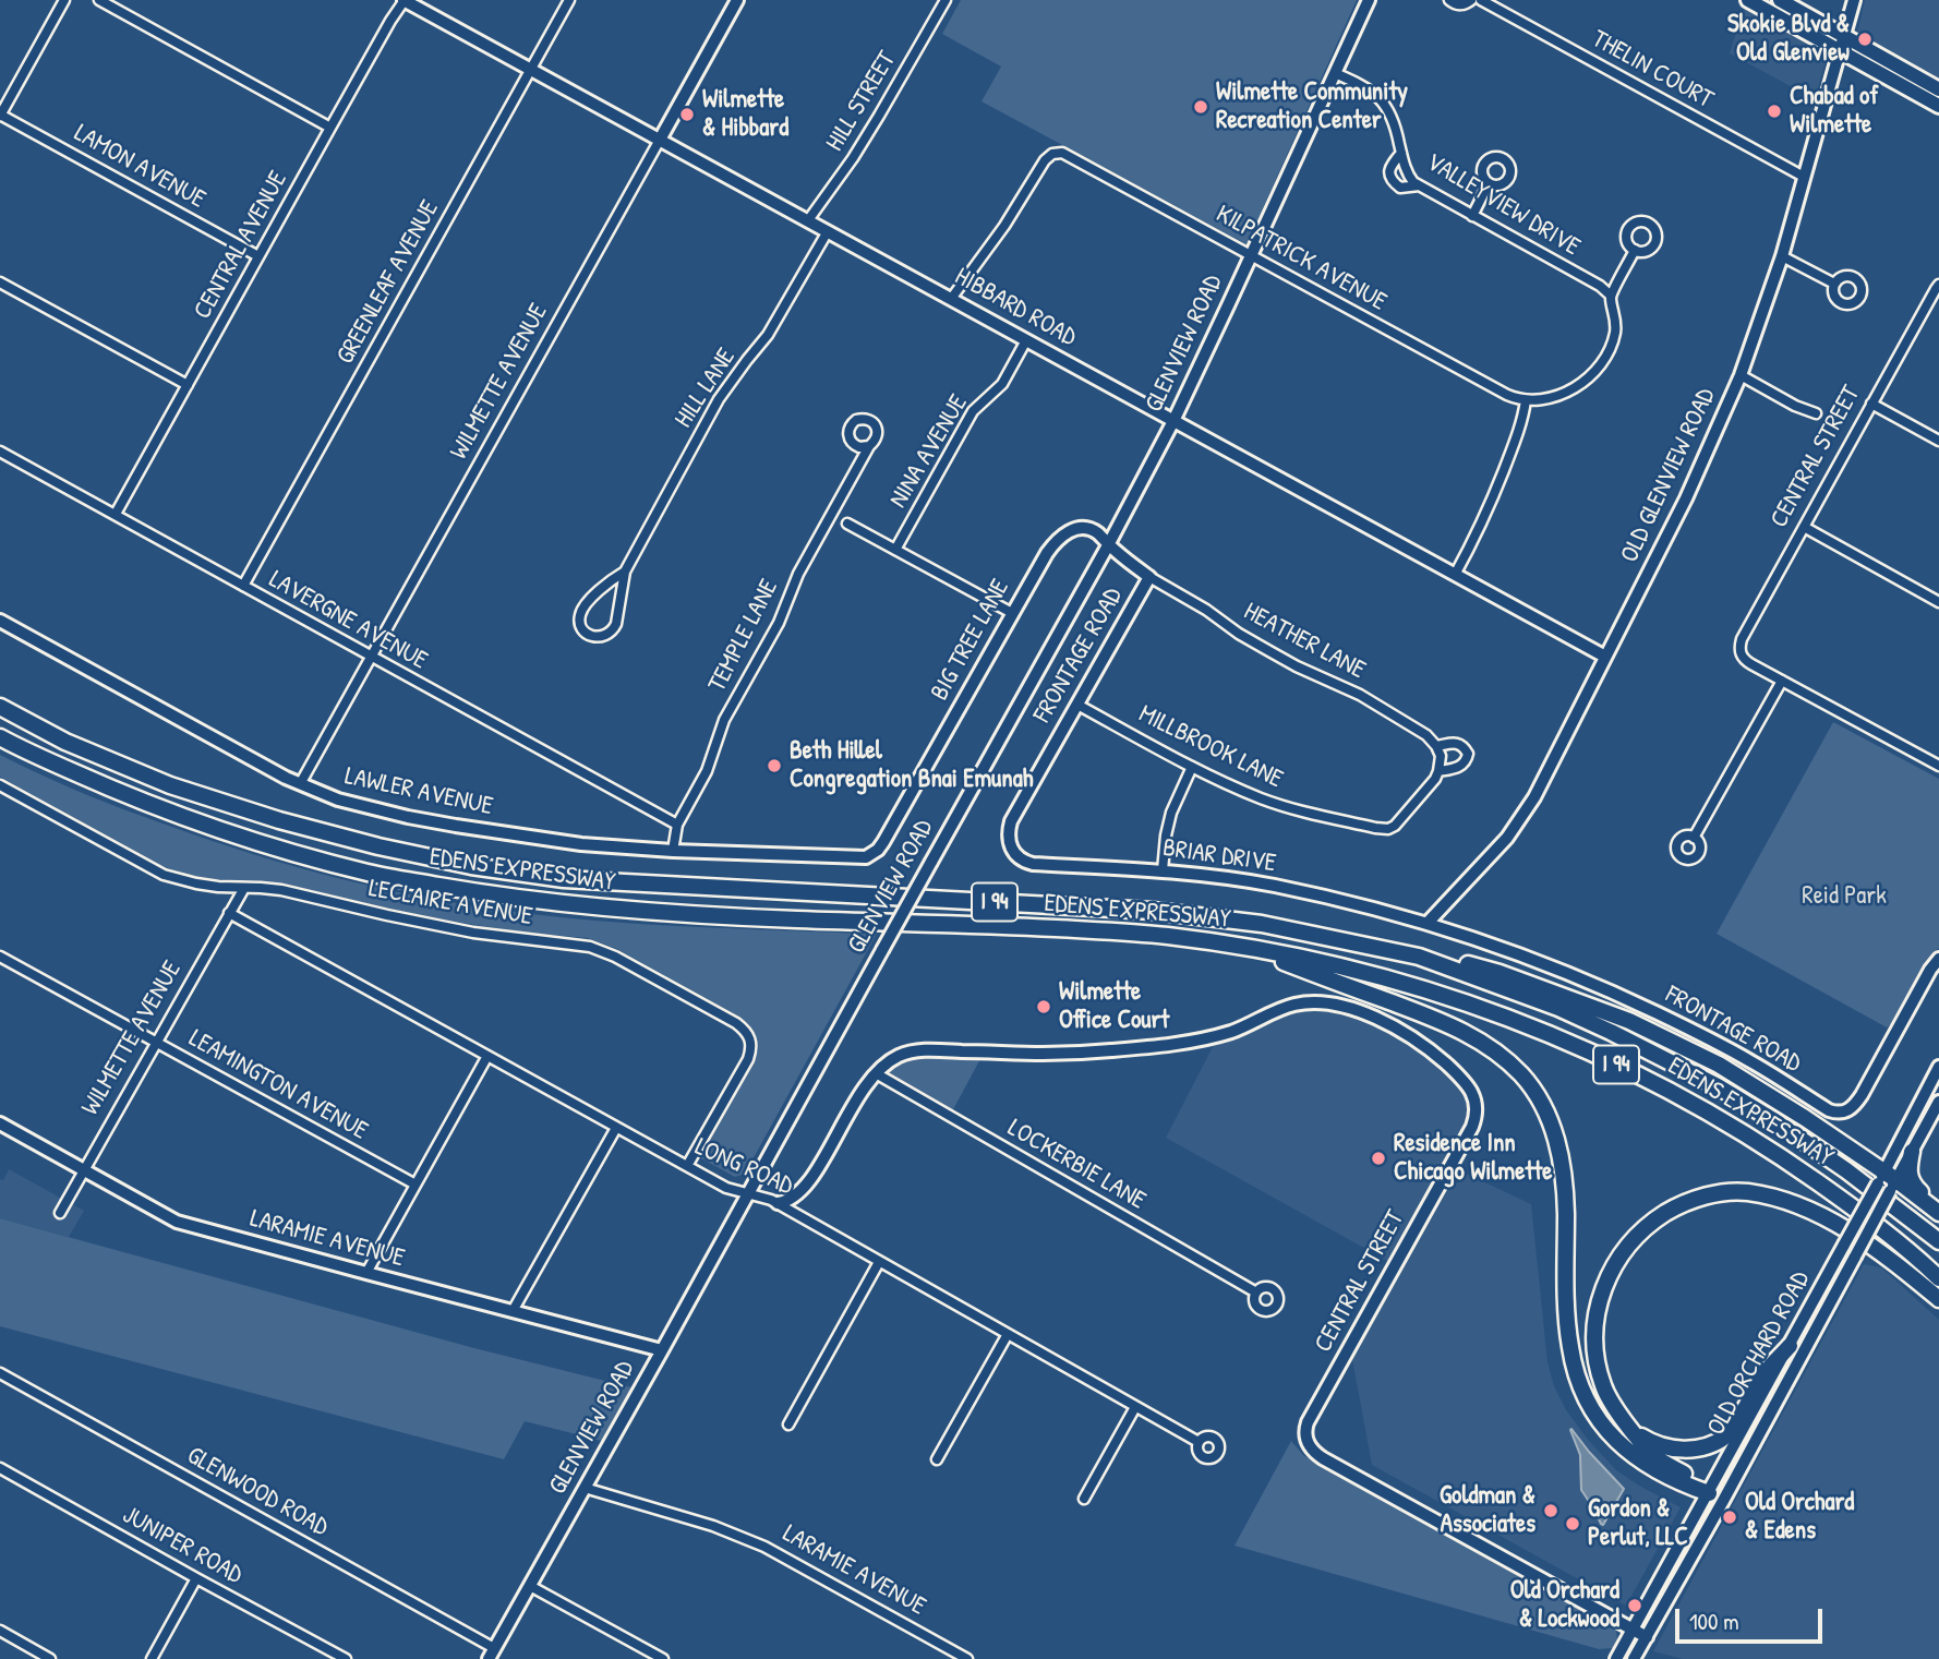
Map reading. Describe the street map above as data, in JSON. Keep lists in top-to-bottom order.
{
  "streets": {
    "highway": ["EDENS EXPRESSWAY", "I 94"],
    "street": [
      "THELIN COURT",
      "HILL STREET",
      "LAMON AVENUE",
      "VALLEYVIEW DRIVE",
      "CENTRAL AVENUE",
      "KILPATRICK AVENUE",
      "GREENLEAF AVENUE",
      "HIBBARD ROAD",
      "GLENVIEW ROAD",
      "WILMETTE AVENUE",
      "HILL LANE",
      "NINA AVENUE",
      "CENTRAL STREET",
      "OLD GLENVIEW ROAD",
      "LAVERGNE AVENUE",
      "TEMPLE LANE",
      "BIG TREE LANE",
      "HEATHER LANE",
      "FRONTAGE ROAD",
      "MILLBROOK LANE",
      "LAWLER AVENUE",
      "BRIAR DRIVE",
      "LECLAIRE AVENUE",
      "LEAMINGTON AVENUE",
      "LOCKERBIE LANE",
      "LONG ROAD",
      "LARAMIE AVENUE",
      "OLD ORCHARD ROAD",
      "GLENWOOD ROAD",
      "JUNIPER ROAD"
    ]
  },
  "crossings": [
    ["THELIN COURT", "OLD GLENVIEW ROAD"],
    ["HILL STREET", "HIBBARD ROAD"],
    ["LAMON AVENUE", "CENTRAL AVENUE"],
    ["VALLEYVIEW DRIVE", "GLENVIEW ROAD"],
    ["CENTRAL AVENUE", "HIBBARD ROAD"],
    ["CENTRAL AVENUE", "LAVERGNE AVENUE"],
    ["KILPATRICK AVENUE", "HIBBARD ROAD"],
    ["KILPATRICK AVENUE", "GLENVIEW ROAD"],
    ["GREENLEAF AVENUE", "HIBBARD ROAD"],
    ["GREENLEAF AVENUE", "LAVERGNE AVENUE"],
    ["HIBBARD ROAD", "GLENVIEW ROAD"],
    ["HIBBARD ROAD", "WILMETTE AVENUE"],
    ["HIBBARD ROAD", "HILL LANE"],
    ["HIBBARD ROAD", "NINA AVENUE"],
    ["HIBBARD ROAD", "OLD GLENVIEW ROAD"],
    ["GLENVIEW ROAD", "BIG TREE LANE"],
    ["GLENVIEW ROAD", "FRONTAGE ROAD"],
    ["GLENVIEW ROAD", "LONG ROAD"],
    ["GLENVIEW ROAD", "LARAMIE AVENUE"],
    ["GLENVIEW ROAD", "GLENWOOD ROAD"],
    ["WILMETTE AVENUE", "LAVERGNE AVENUE"],
    ["WILMETTE AVENUE", "LAWLER AVENUE"],
    ["WILMETTE AVENUE", "LECLAIRE AVENUE"],
    ["WILMETTE AVENUE", "LEAMINGTON AVENUE"],
    ["WILMETTE AVENUE", "LONG ROAD"],
    ["WILMETTE AVENUE", "LARAMIE AVENUE"],
    ["CENTRAL STREET", "LOCKERBIE LANE"],
    ["CENTRAL STREET", "OLD ORCHARD ROAD"],
    ["OLD GLENVIEW ROAD", "FRONTAGE ROAD"],
    ["OLD GLENVIEW ROAD", "BRIAR DRIVE"],
    ["LAVERGNE AVENUE", "TEMPLE LANE"],
    ["TEMPLE LANE", "LAWLER AVENUE"],
    ["BIG TREE LANE", "FRONTAGE ROAD"],
    ["BIG TREE LANE", "LAWLER AVENUE"],
    ["HEATHER LANE", "FRONTAGE ROAD"],
    ["HEATHER LANE", "MILLBROOK LANE"],
    ["FRONTAGE ROAD", "MILLBROOK LANE"],
    ["FRONTAGE ROAD", "BRIAR DRIVE"],
    ["LECLAIRE AVENUE", "LONG ROAD"]
  ],
  "parks": ["Reid Park"],
  "places": [
    "Skokie Blvd & Old Glenview",
    "Wilmette Community Recreation Center",
    "Chabad of Wilmette",
    "Wilmette & Hibbard",
    "Beth Hillel Congregation Bnai Emunah",
    "Wilmette Office Court",
    "Residence Inn Chicago Wilmette",
    "Goldman & Associates",
    "Old Orchard & Edens",
    "Gordon & Perlut, LLC",
    "Old Orchard & Lockwood"
  ],
  "scale_bar": "100 m"
}
